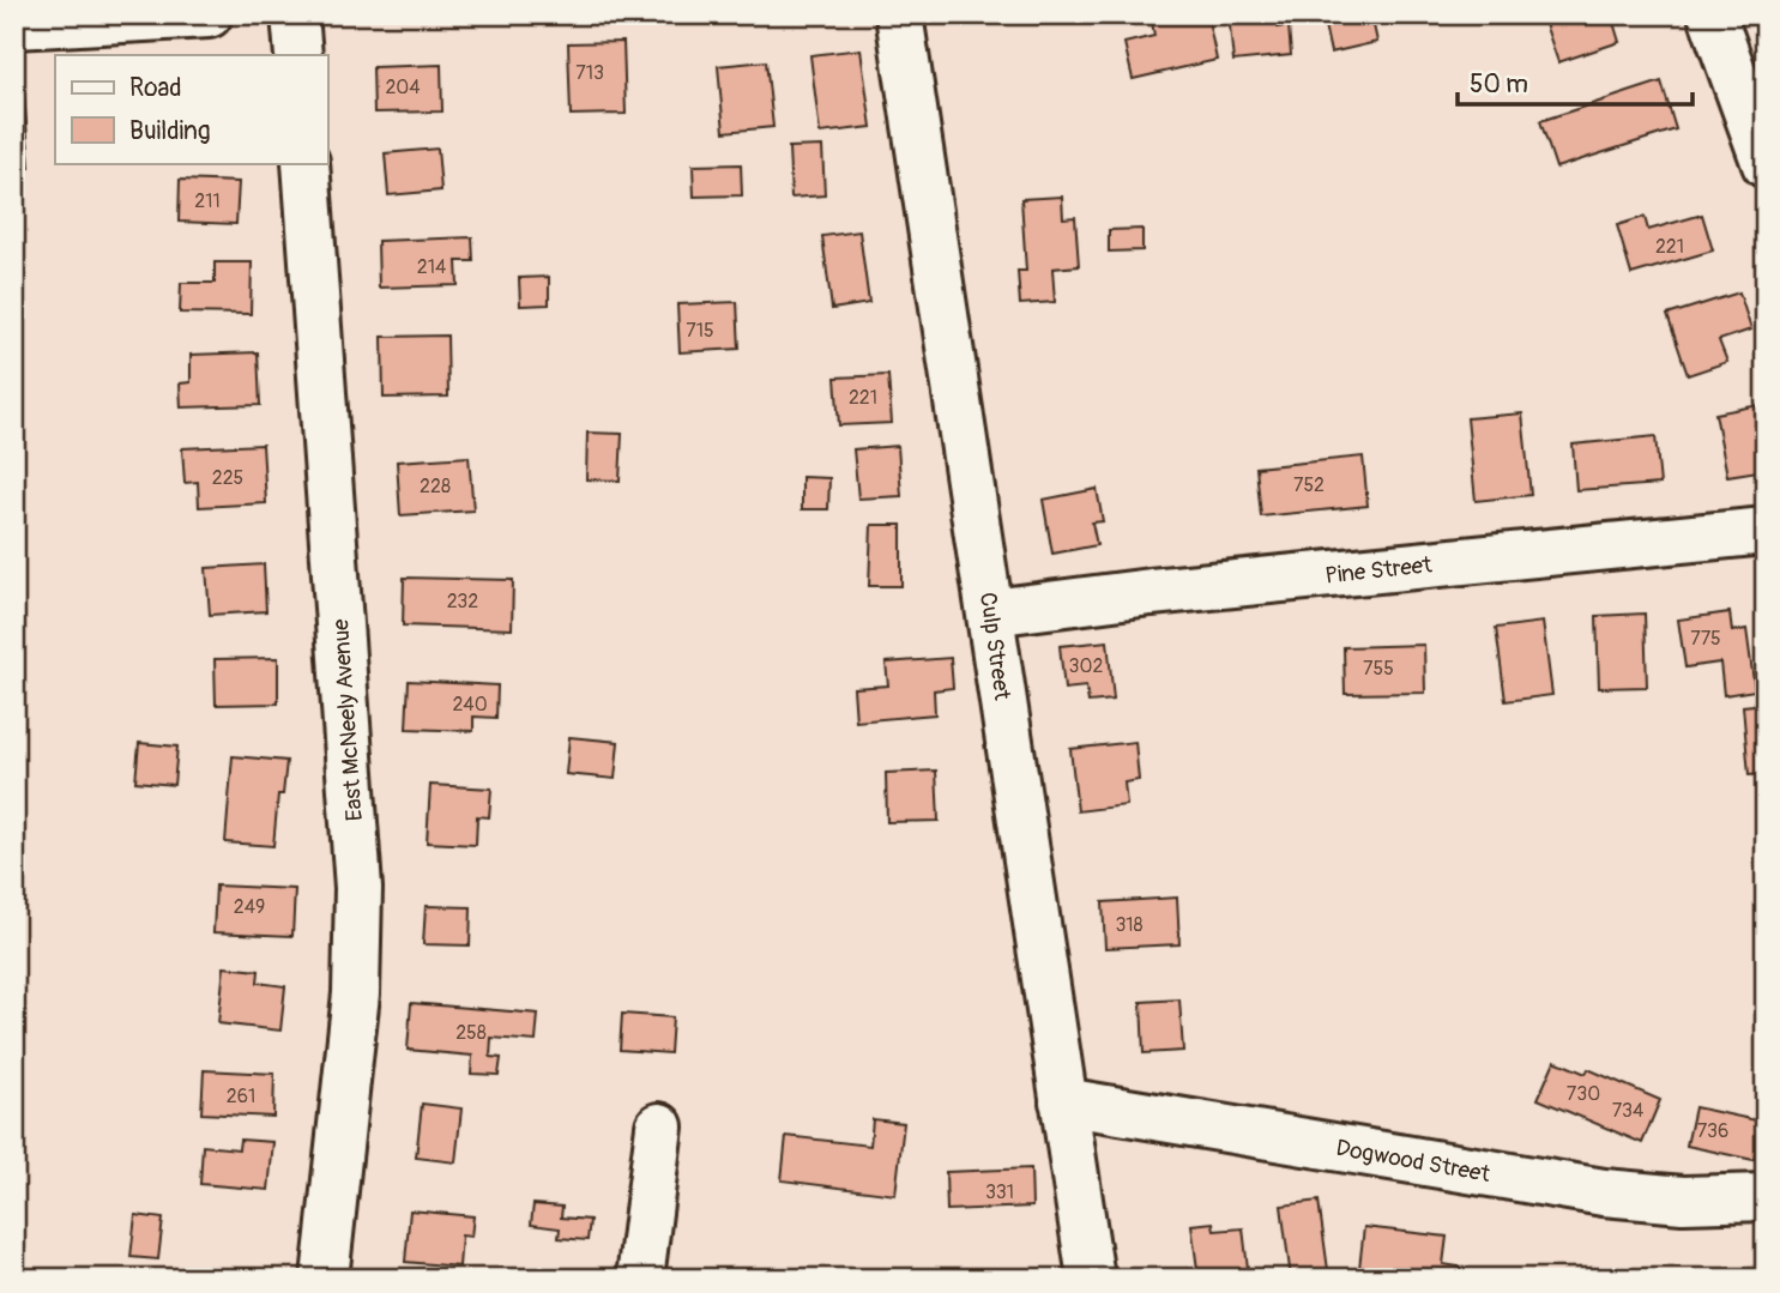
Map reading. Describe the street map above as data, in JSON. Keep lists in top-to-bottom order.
{
  "streets": {
    "street": [
      "Pine Street",
      "Culp Street",
      "East McNeely Avenue",
      "Dogwood Street"
    ]
  },
  "crossings": [
    ["Pine Street", "Culp Street"],
    ["Culp Street", "Dogwood Street"]
  ],
  "house_numbers": [
    "713",
    "204",
    "211",
    "221",
    "214",
    "715",
    "221",
    "225",
    "752",
    "228",
    "232",
    "775",
    "302",
    "755",
    "240",
    "249",
    "318",
    "258",
    "730",
    "261",
    "734",
    "736",
    "331"
  ],
  "legend": ["Road", "Building"],
  "scale_bar": "50 m"
}
